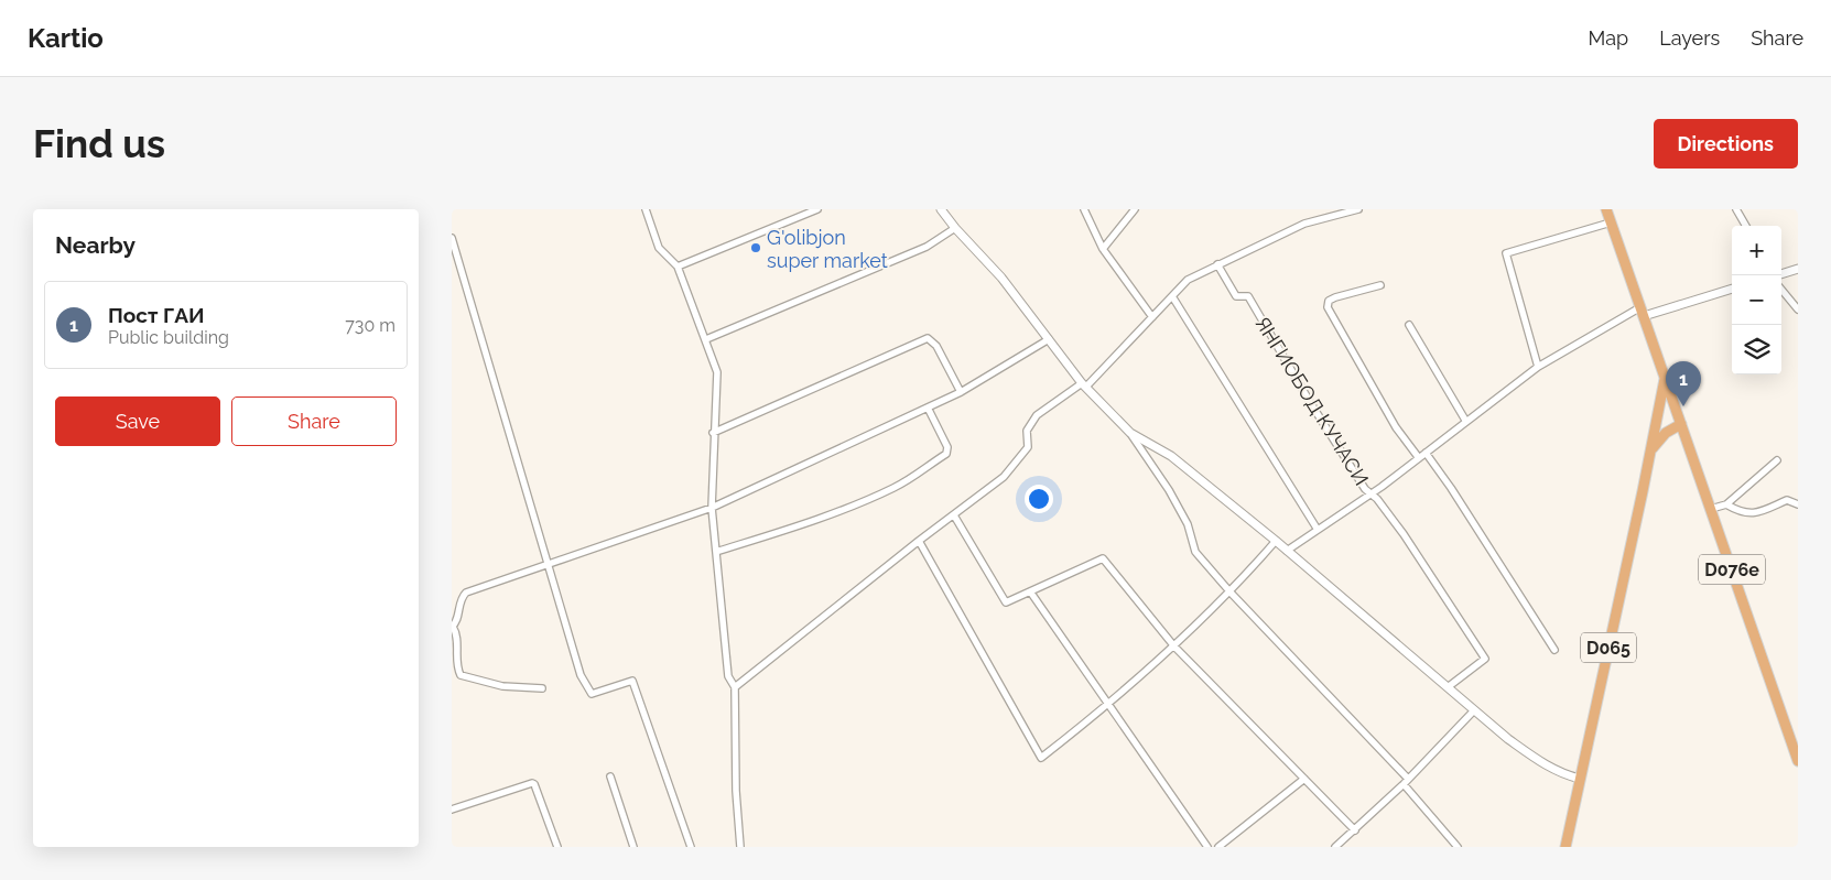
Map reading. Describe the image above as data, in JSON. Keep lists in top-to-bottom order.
{
  "streets": {
    "main road": ["D076e", "D065"],
    "street": ["ЯНГИОБОД КУЧАСИ"]
  },
  "crossings": [
    ["D076e", "D065"]
  ],
  "places": ["G'olibjon super market"],
  "page": {
    "header": "Kartio",
    "nav": ["Map", "Layers", "Share"],
    "buttons": [
      "Directions",
      ["Save", "Share"]
    ],
    "title": "Find us",
    "heading": "Nearby",
    "map_buttons": ["+", "−"],
    "list": [
      {
        "mark": "1",
        "name": "Пост ГАИ",
        "note": "Public building",
        "value": "730 m"
      }
    ],
    "pins": "1"
  }
}
